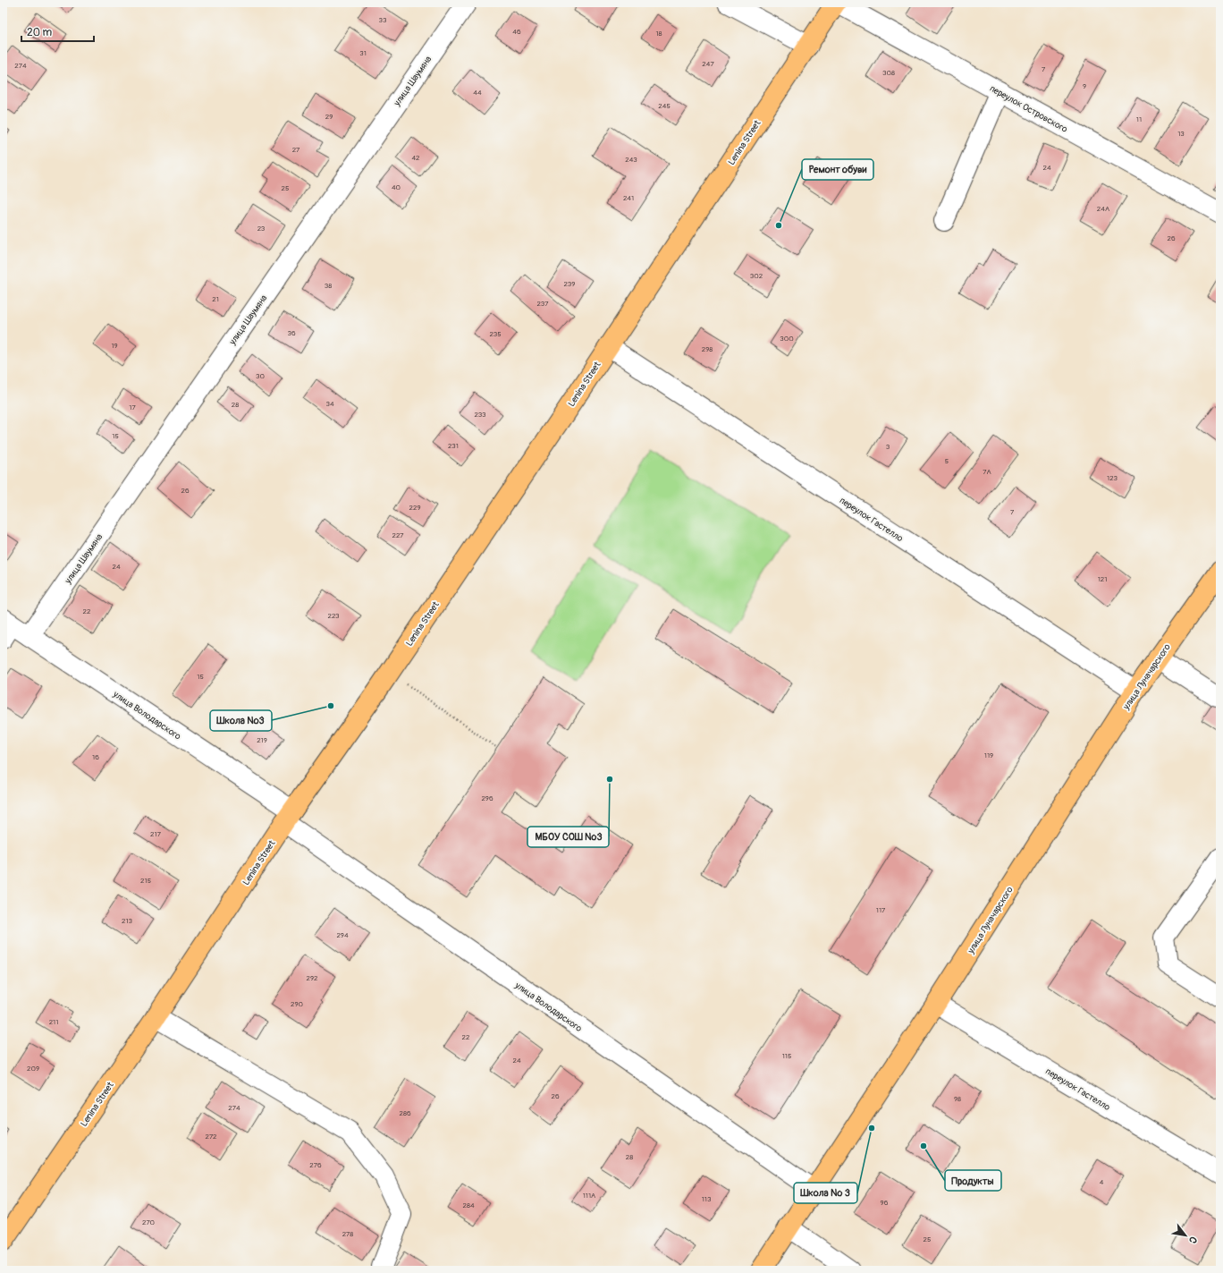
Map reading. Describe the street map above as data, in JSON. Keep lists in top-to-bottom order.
{
  "streets": {
    "main road": ["Lenina Street", "улица Луначарского"],
    "street": [
      "улица Шаумяна",
      "переулок Островского",
      "переулок Гастелло",
      "улица Володарского"
    ]
  },
  "crossings": [
    ["улица Шаумяна", "улица Володарского"],
    ["переулок Островского", "Lenina Street"],
    ["Lenina Street", "переулок Гастелло"],
    ["Lenina Street", "улица Володарского"],
    ["переулок Гастелло", "улица Луначарского"],
    ["улица Луначарского", "улица Володарского"]
  ],
  "places": [
    "Ремонт обуви",
    "Школа №3",
    "МБОУ СОШ №3",
    "Школа № 3",
    "Продукты"
  ],
  "house_numbers": [
    "33",
    "46",
    "18",
    "31",
    "247",
    "274",
    "7",
    "308",
    "9",
    "44",
    "245",
    "29",
    "11",
    "13",
    "27",
    "42",
    "243",
    "24",
    "40",
    "25",
    "241",
    "24А",
    "23",
    "26",
    "302",
    "239",
    "38",
    "21",
    "237",
    "36",
    "235",
    "300",
    "19",
    "298",
    "30",
    "34",
    "28",
    "17",
    "233",
    "15",
    "231",
    "3",
    "5",
    "7А",
    "123",
    "26",
    "229",
    "7",
    "227",
    "24",
    "121",
    "22",
    "223",
    "15",
    "219",
    "119",
    "16",
    "296",
    "217",
    "215",
    "117",
    "213",
    "294",
    "292",
    "290",
    "211",
    "22",
    "115",
    "24",
    "209",
    "26",
    "98",
    "274",
    "286",
    "272",
    "28",
    "276",
    "4",
    "111А",
    "113",
    "96",
    "284",
    "270",
    "278",
    "25"
  ],
  "scale_bar": "20 m",
  "north": "bottom right"
}
